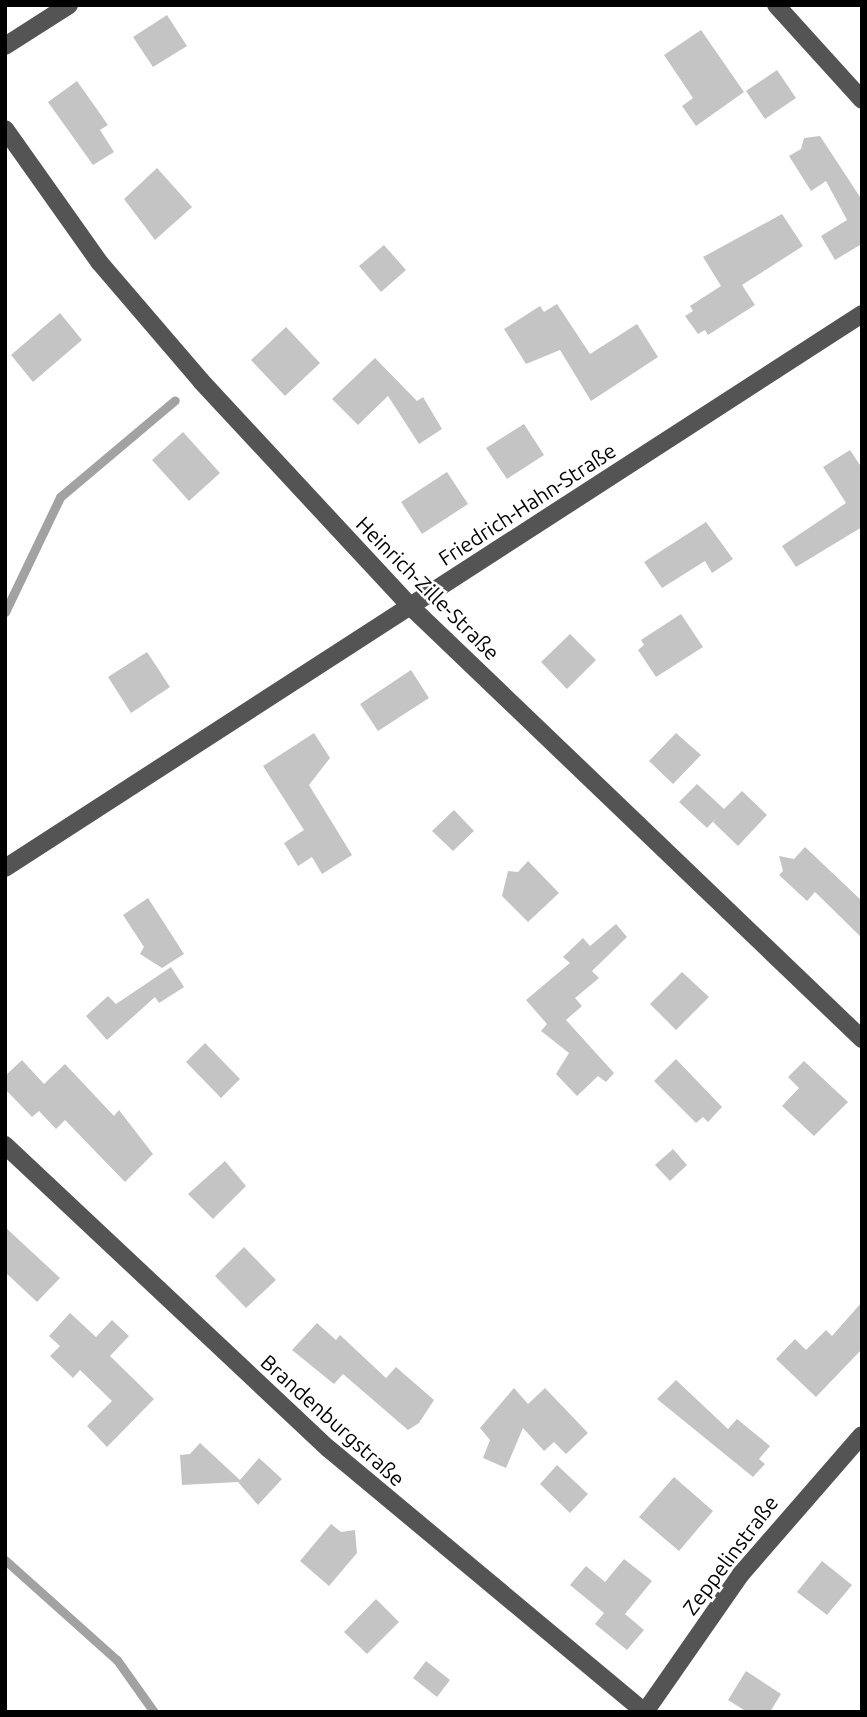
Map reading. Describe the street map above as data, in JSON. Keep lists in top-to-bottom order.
{
  "streets": {
    "street": [
      "Friedrich-Hahn-Straße",
      "Heinrich-Zille-Straße",
      "Brandenburgstraße",
      "Zeppelinstraße"
    ]
  },
  "crossings": [
    ["Friedrich-Hahn-Straße", "Heinrich-Zille-Straße"],
    ["Brandenburgstraße", "Zeppelinstraße"]
  ]
}
